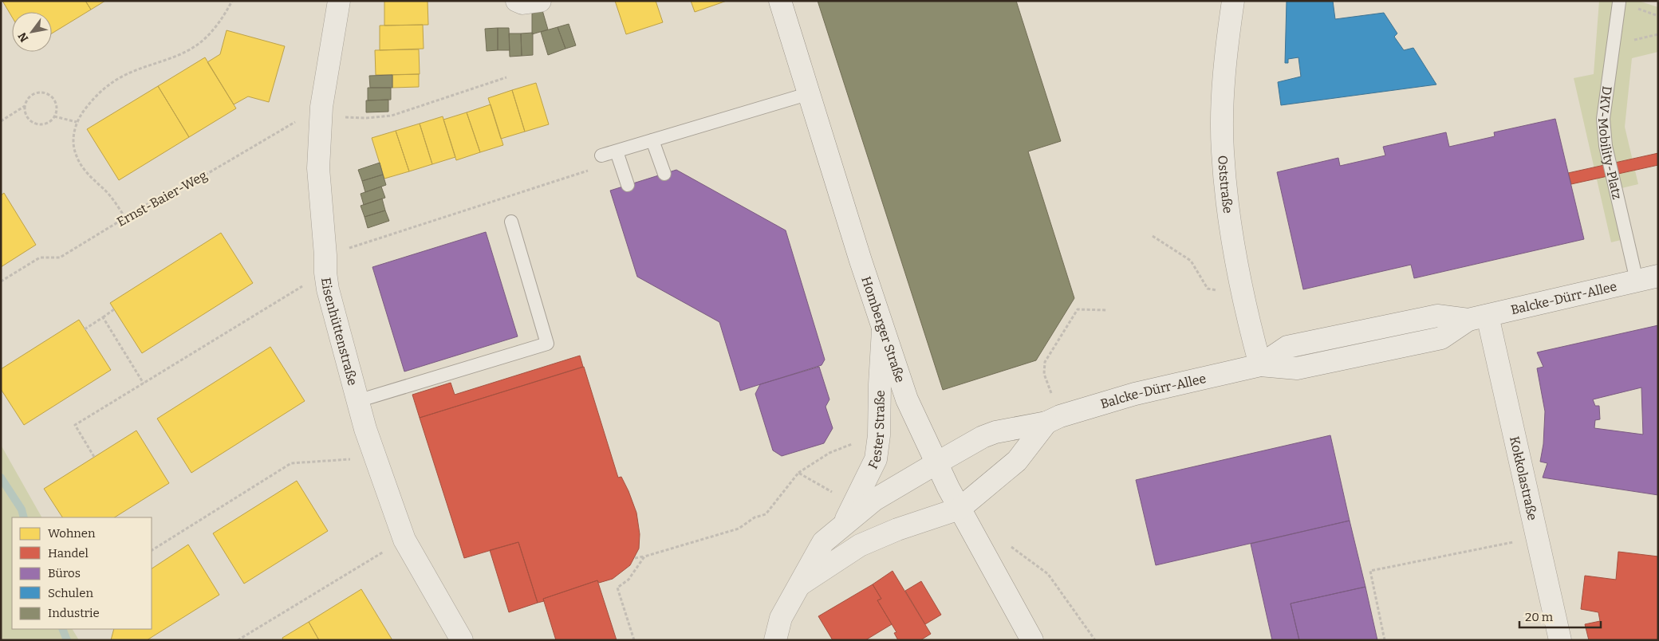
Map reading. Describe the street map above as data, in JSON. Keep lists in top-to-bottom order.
{
  "streets": {
    "street": [
      "Oststraße",
      "Balcke-Dürr-Allee",
      "Homberger Straße",
      "Eisenhüttenstraße",
      "Fester Straße",
      "Kokkolastraße"
    ],
    "lane": ["DKV-Mobility-Platz"],
    "path": ["Ernst-Baier-Weg"]
  },
  "crossings": [
    ["DKV-Mobility-Platz", "Balcke-Dürr-Allee"],
    ["Oststraße", "Balcke-Dürr-Allee"],
    ["Ernst-Baier-Weg", "Eisenhüttenstraße"],
    ["Balcke-Dürr-Allee", "Homberger Straße"],
    ["Balcke-Dürr-Allee", "Fester Straße"],
    ["Balcke-Dürr-Allee", "Kokkolastraße"],
    ["Homberger Straße", "Fester Straße"]
  ],
  "legend": [
    "Wohnen",
    "Handel",
    "Büros",
    "Schulen",
    "Industrie"
  ],
  "scale_bar": "20 m",
  "north": "bottom left"
}
